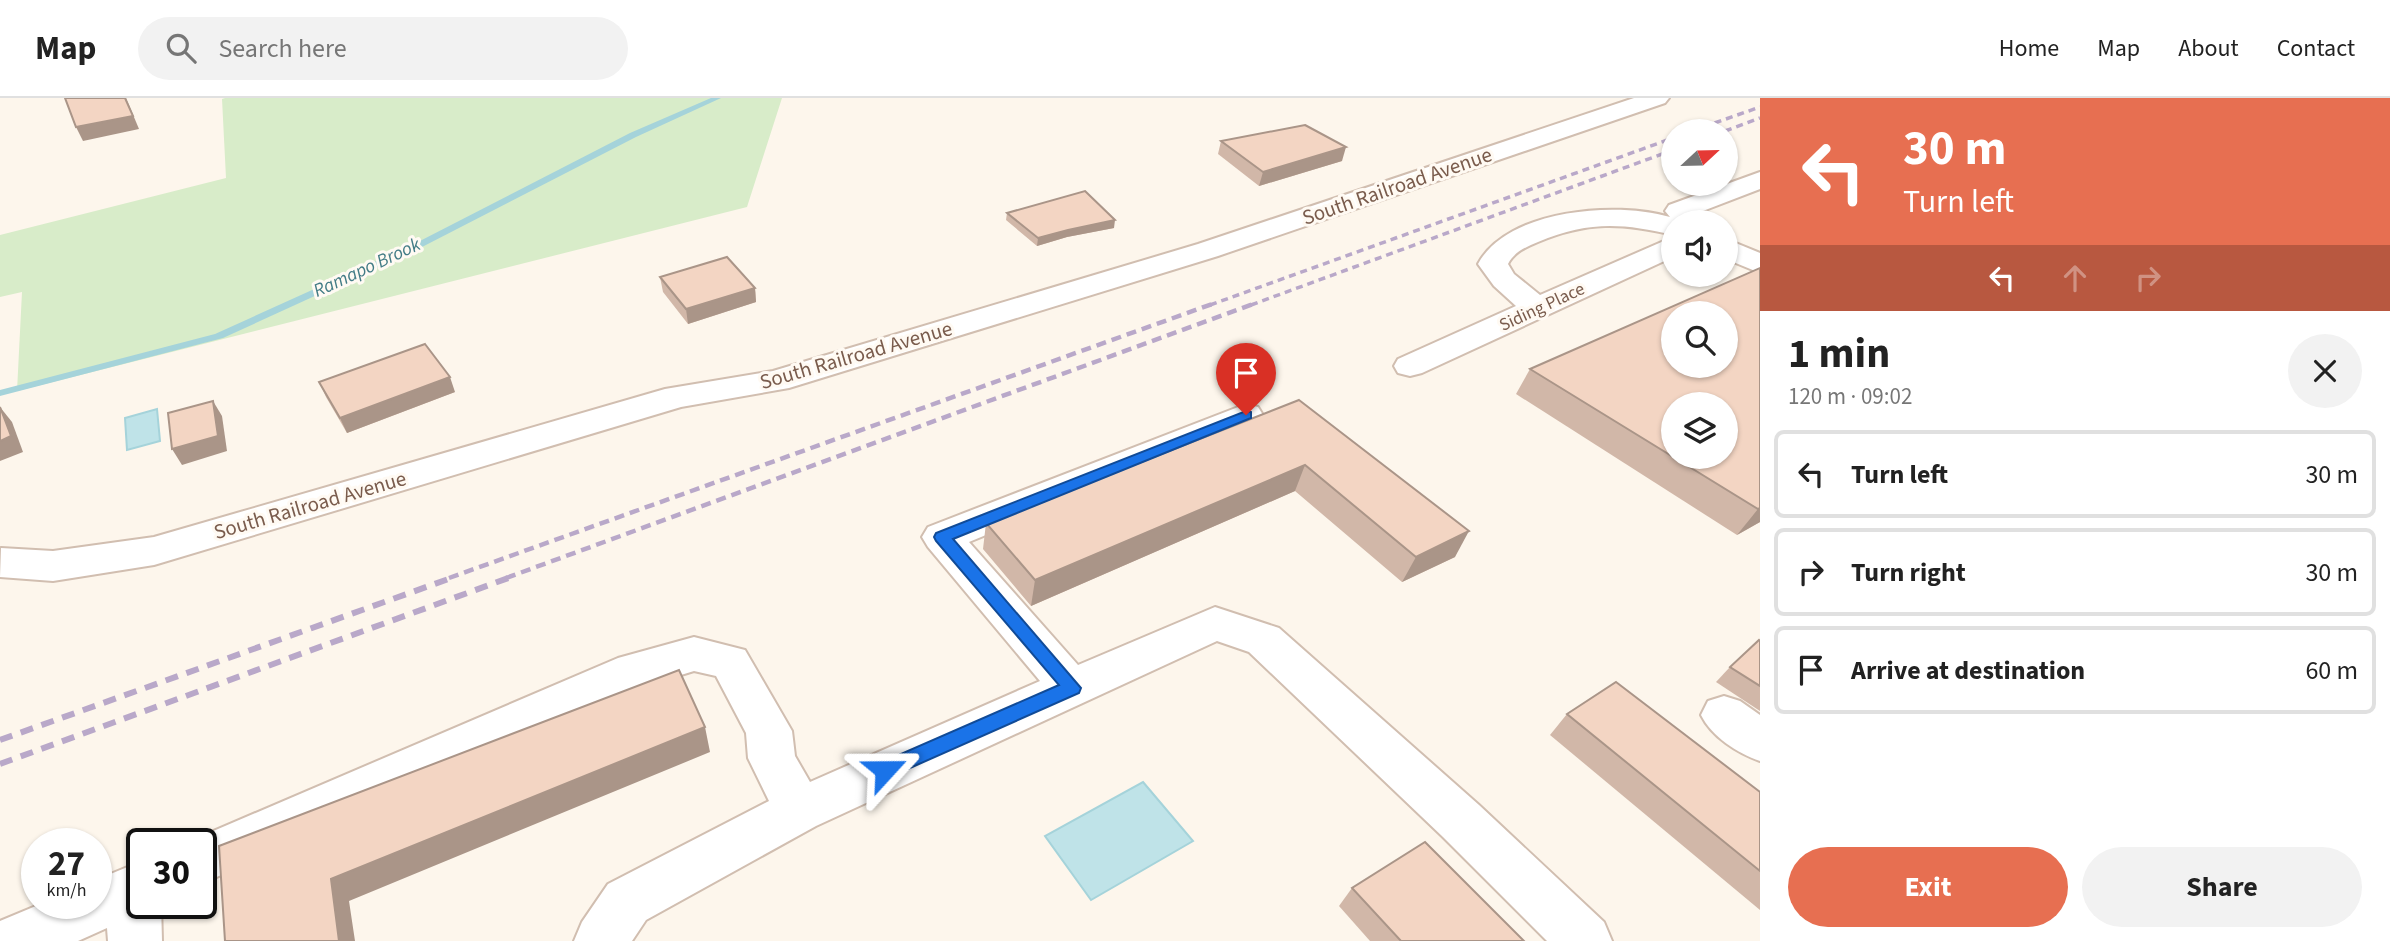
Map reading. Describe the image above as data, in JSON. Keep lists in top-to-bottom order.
{
  "streets": {
    "street": ["South Railroad Avenue", "Siding Place"]
  },
  "water": ["Ramapo Brook"],
  "north": "right",
  "page": {
    "header": "Map",
    "search": "Search here",
    "nav": [
      "Home",
      "Map",
      "About",
      "Contact"
    ],
    "turn": ["30 m", "Turn left"],
    "heading": ["1 min", "120 m · 09:02"],
    "list": [
      {
        "name": "Turn left",
        "value": "30 m"
      },
      {
        "name": "Turn right",
        "value": "30 m"
      },
      {
        "name": "Arrive at destination",
        "value": "60 m"
      }
    ],
    "speed": "27 km/h",
    "limit": "30",
    "buttons": ["Exit", "Share"]
  }
}
